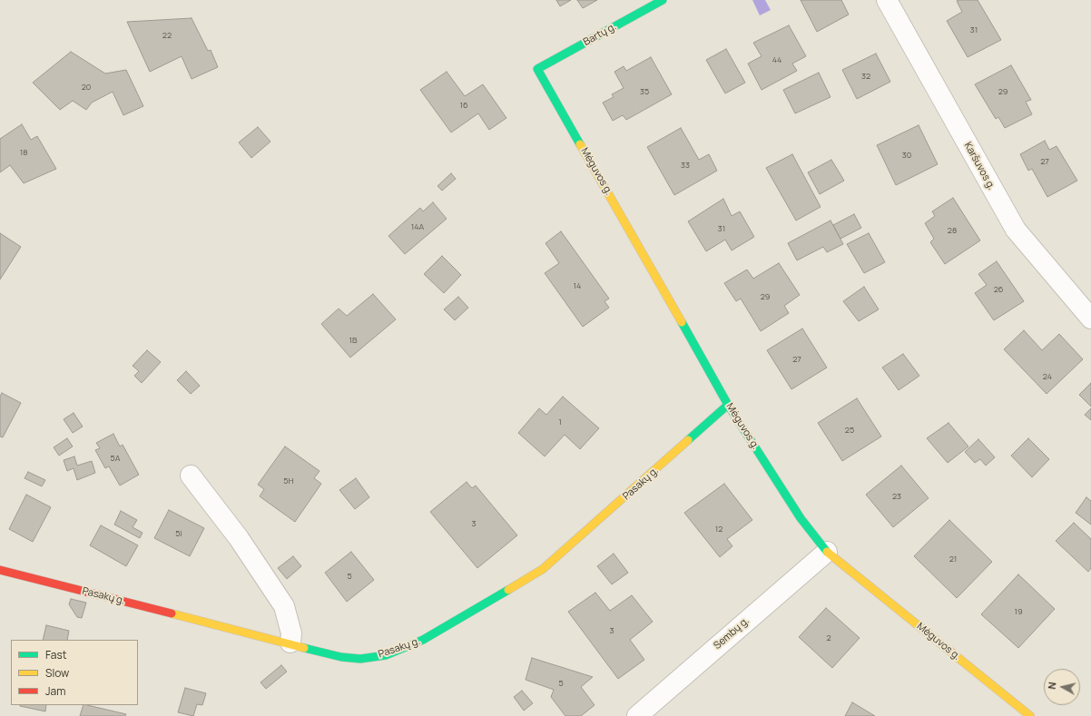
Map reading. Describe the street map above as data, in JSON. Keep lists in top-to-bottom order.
{
  "streets": {
    "street": [
      "Bartų g.",
      "Karšuvos g.",
      "Mėguvos g.",
      "Pasakų g.",
      "Sembų g."
    ]
  },
  "crossings": [
    ["Bartų g.", "Mėguvos g."],
    ["Mėguvos g.", "Pasakų g."],
    ["Mėguvos g.", "Sembų g."]
  ],
  "house_numbers": [
    "31",
    "22",
    "44",
    "32",
    "20",
    "35",
    "29",
    "16",
    "18",
    "30",
    "27",
    "33",
    "14A",
    "31",
    "28",
    "14",
    "26",
    "29",
    "1B",
    "27",
    "24",
    "1",
    "25",
    "5A",
    "5H",
    "23",
    "3",
    "12",
    "5I",
    "21",
    "5",
    "19",
    "3",
    "2",
    "5"
  ],
  "legend": ["Fast", "Slow", "Jam"],
  "north": "left"
}
